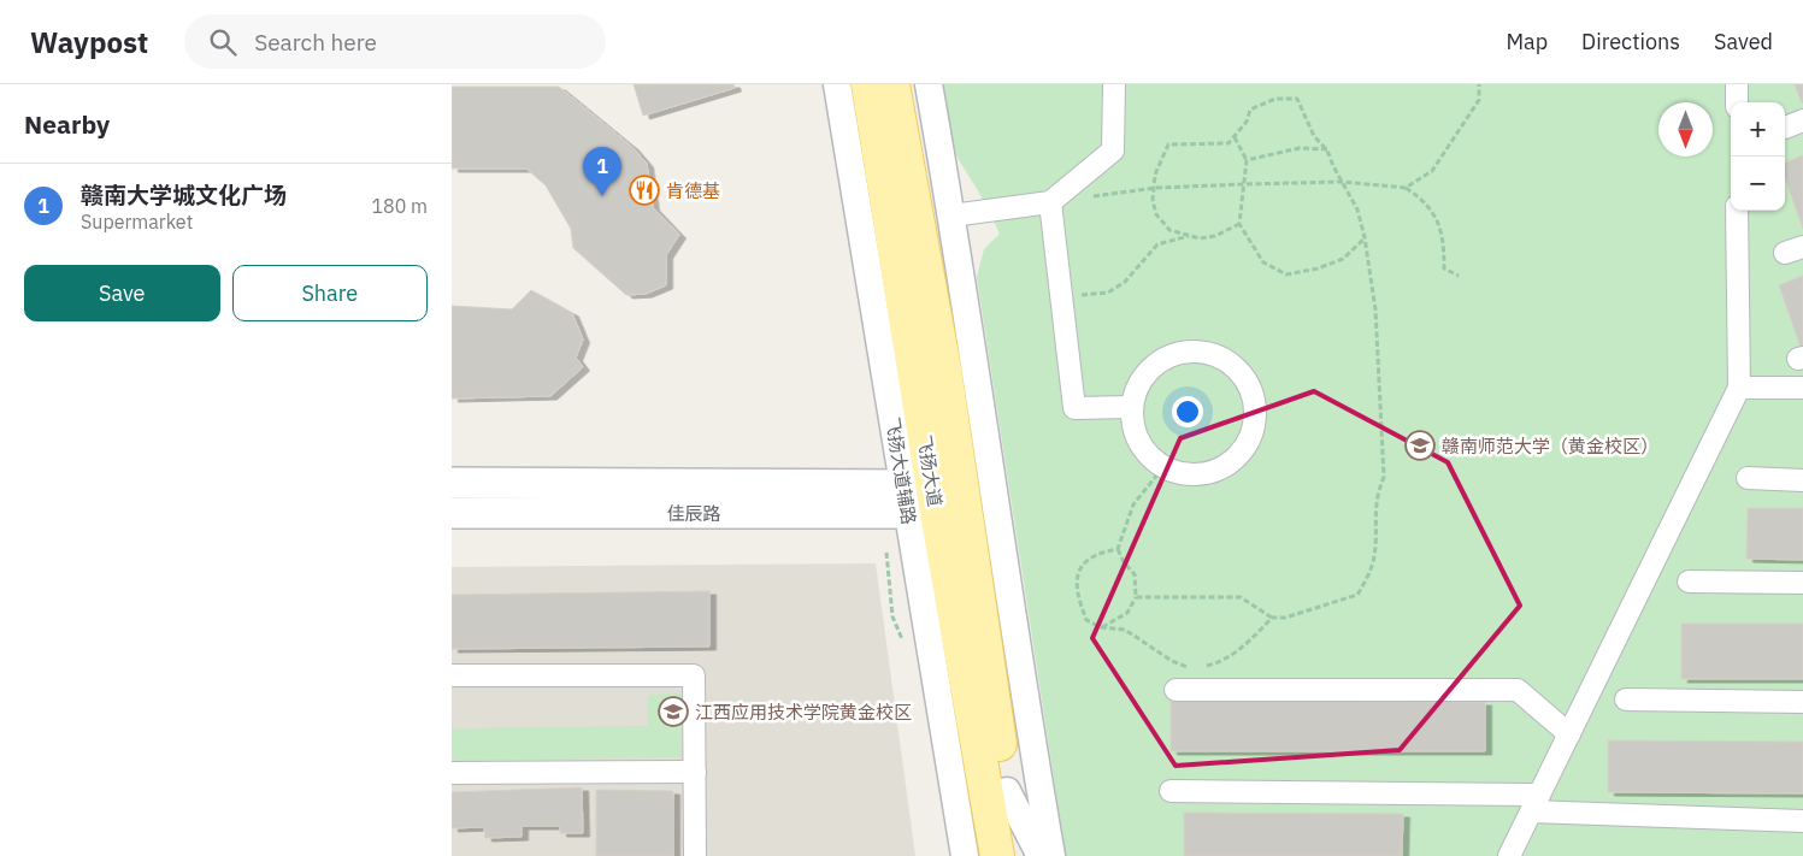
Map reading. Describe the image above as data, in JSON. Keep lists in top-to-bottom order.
{
  "streets": {
    "main road": ["飞扬大道", "佳辰路"],
    "street": ["飞扬大道辅路"]
  },
  "crossings": [
    ["飞扬大道辅路", "飞扬大道"],
    ["飞扬大道辅路", "佳辰路"],
    ["飞扬大道", "佳辰路"]
  ],
  "places": {
    "restaurant": ["肯德基"],
    "school or university": ["赣南师范大学（黄金校区）", "江西应用技术学院黄金校区"]
  },
  "north": "bottom",
  "page": {
    "header": "Waypost",
    "search": "Search here",
    "nav": ["Map", "Directions", "Saved"],
    "heading": "Nearby",
    "map_buttons": ["+", "−"],
    "pins": "1",
    "list": [
      {
        "mark": "1",
        "name": "赣南大学城文化广场",
        "note": "Supermarket",
        "value": "180 m"
      }
    ],
    "buttons": ["Save", "Share"]
  }
}
